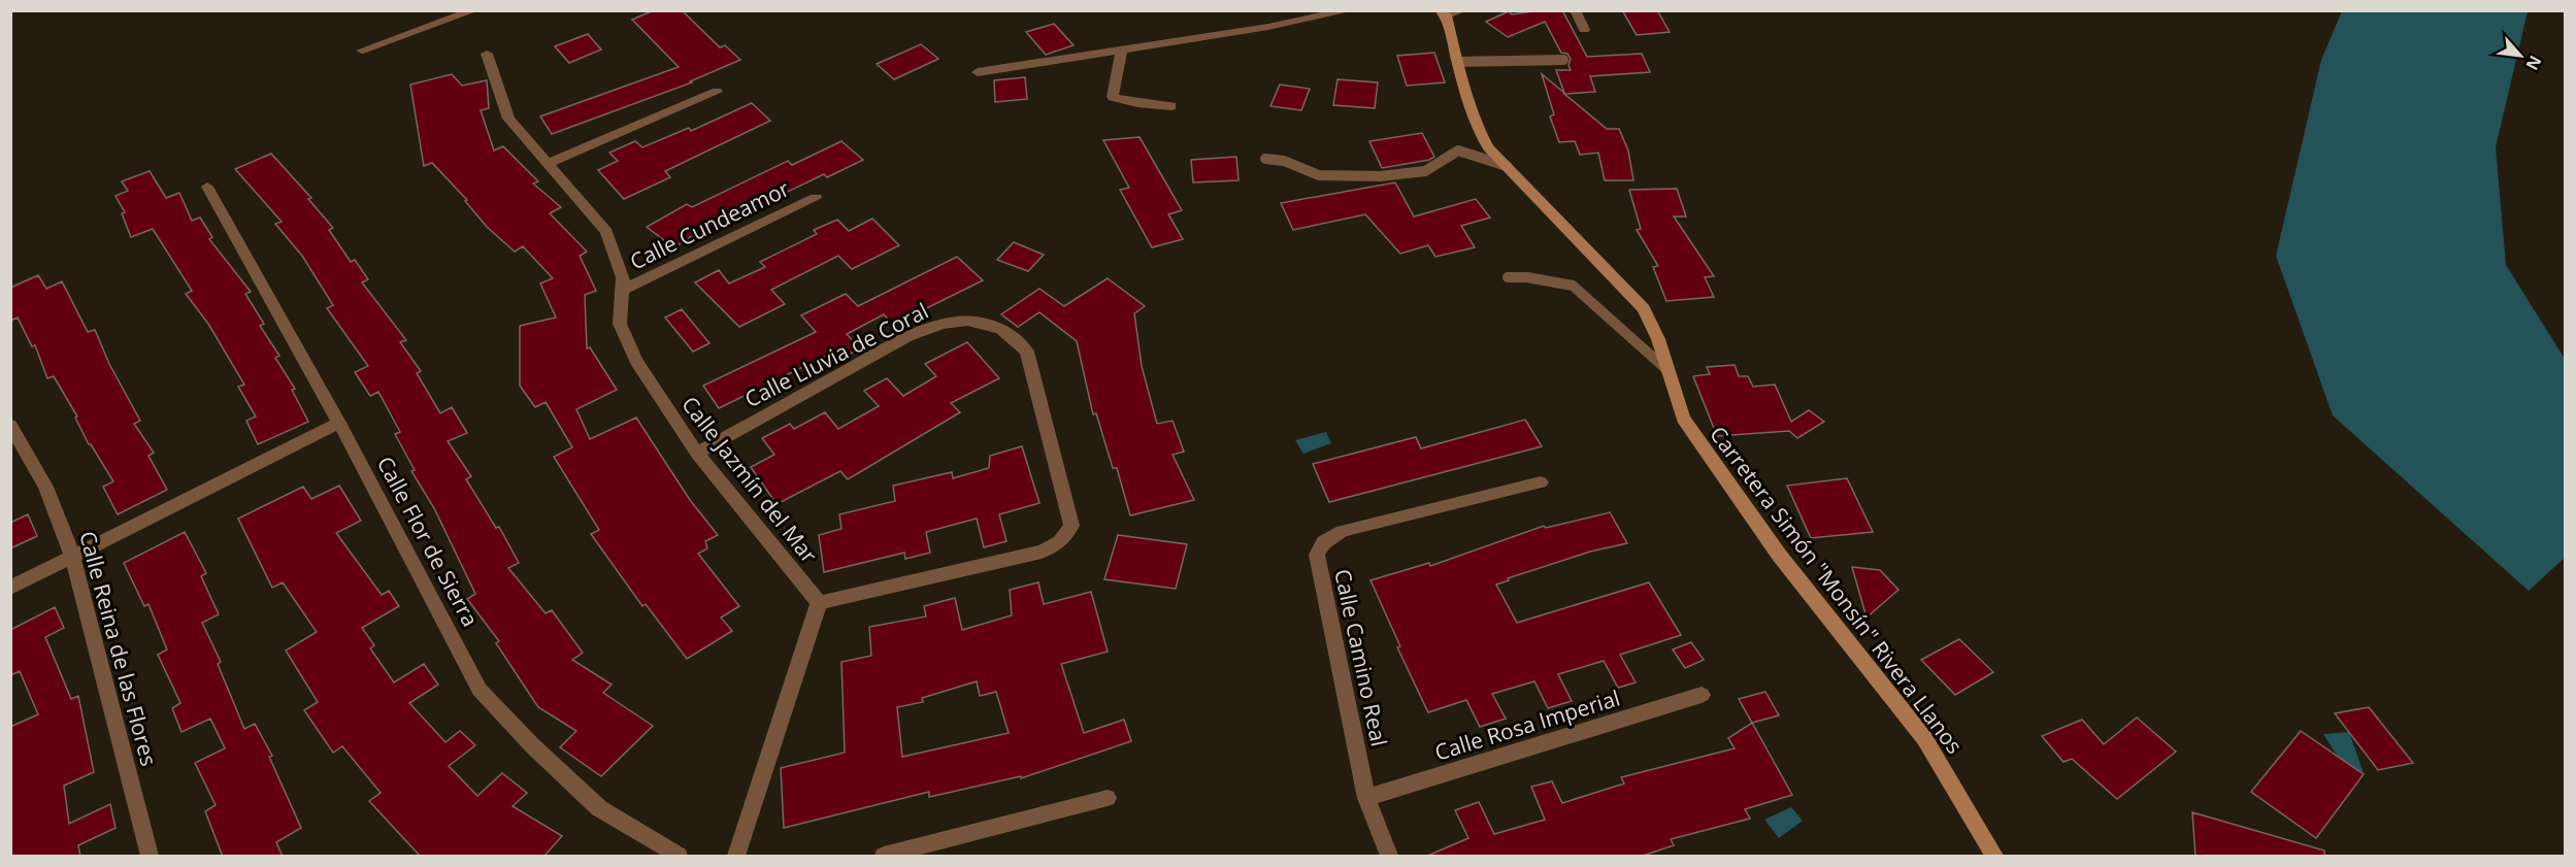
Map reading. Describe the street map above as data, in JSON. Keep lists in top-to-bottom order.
{
  "streets": {
    "street": [
      "Calle Cundeamor",
      "Calle Lluvia de Coral",
      "Calle Jazmín del Mar",
      "Calle Flor de Sierra",
      "Carretera Simón \"Monsín\" Rivera Llanos",
      "Calle Reina de las Flores",
      "Calle Camino Real",
      "Calle Rosa Imperial"
    ]
  },
  "crossings": [
    ["Calle Cundeamor", "Calle Jazmín del Mar"],
    ["Calle Lluvia de Coral", "Calle Jazmín del Mar"],
    ["Calle Camino Real", "Calle Rosa Imperial"]
  ],
  "north": "bottom right"
}
